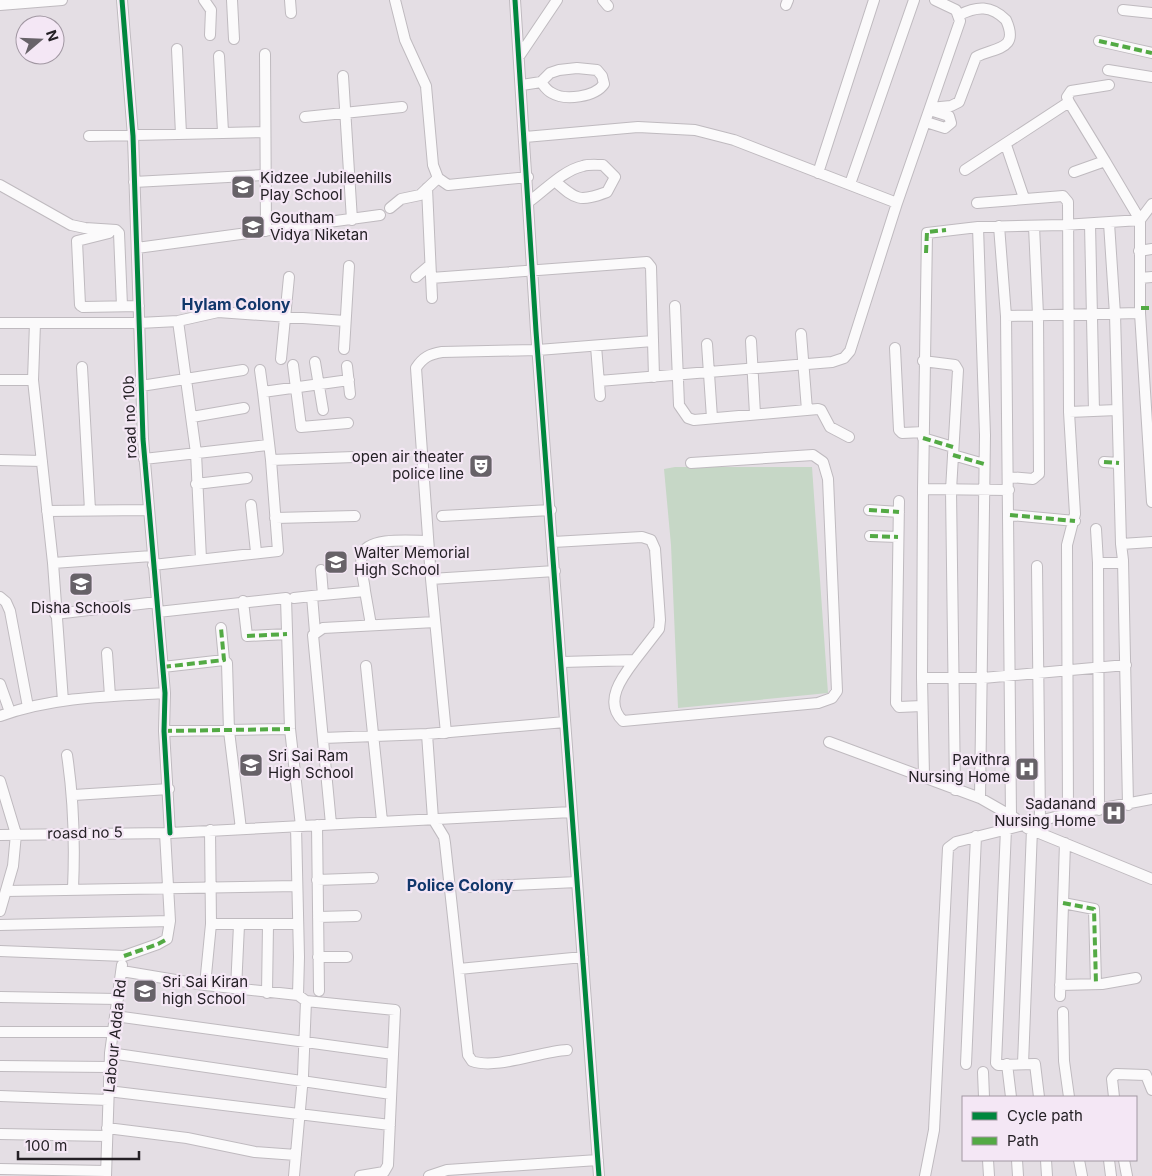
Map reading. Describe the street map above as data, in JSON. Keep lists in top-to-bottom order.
{
  "streets": {
    "street": ["road no 10b", "roasd no 5", "Labour Adda Rd"]
  },
  "crossings": [
    ["road no 10b", "roasd no 5"]
  ],
  "districts": ["Hylam Colony", "Police Colony"],
  "places": {
    "school or university": [
      "Kidzee Jubileehills Play School",
      "Goutham Vidya Niketan",
      "Walter Memorial High School",
      "Disha Schools",
      "Sri Sai Ram High School",
      "Sri Sai Kiran high School"
    ],
    "theatre": ["open air theater police line"],
    "hospital": ["Pavithra Nursing Home", "Sadanand Nursing Home"]
  },
  "legend": ["Cycle path", "Path"],
  "scale_bar": "100 m",
  "north": "right"
}
